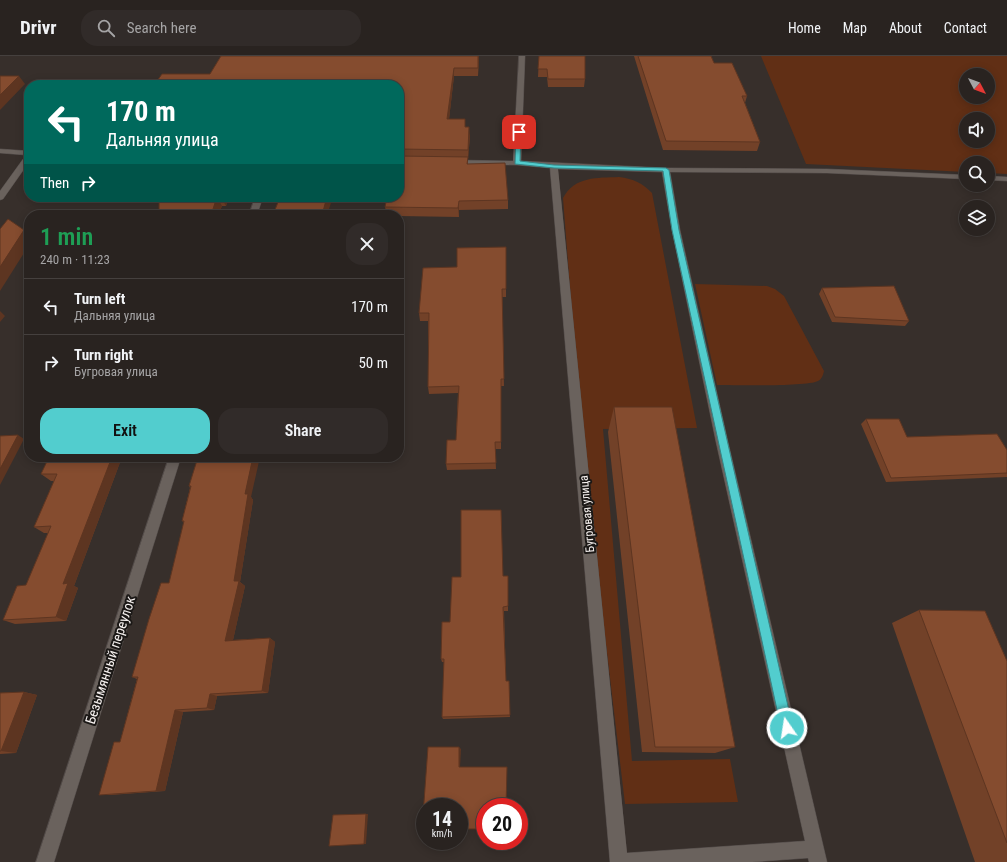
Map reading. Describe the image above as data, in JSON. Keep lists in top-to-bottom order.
{
  "streets": {
    "street": ["Бугровая улица", "Безымянный переулок"]
  },
  "north": "bottom right",
  "page": {
    "header": "Drivr",
    "search": "Search here",
    "nav": [
      "Home",
      "Map",
      "About",
      "Contact"
    ],
    "turn": ["170 m", "Дальняя улица"],
    "then": "Then",
    "heading": ["1 min", "240 m · 11:23"],
    "list": [
      {
        "name": "Turn left",
        "note": "Дальняя улица",
        "value": "170 m"
      },
      {
        "name": "Turn right",
        "note": "Бугровая улица",
        "value": "50 m"
      }
    ],
    "buttons": ["Exit", "Share"],
    "speed": "14 km/h",
    "limit": "20"
  }
}
